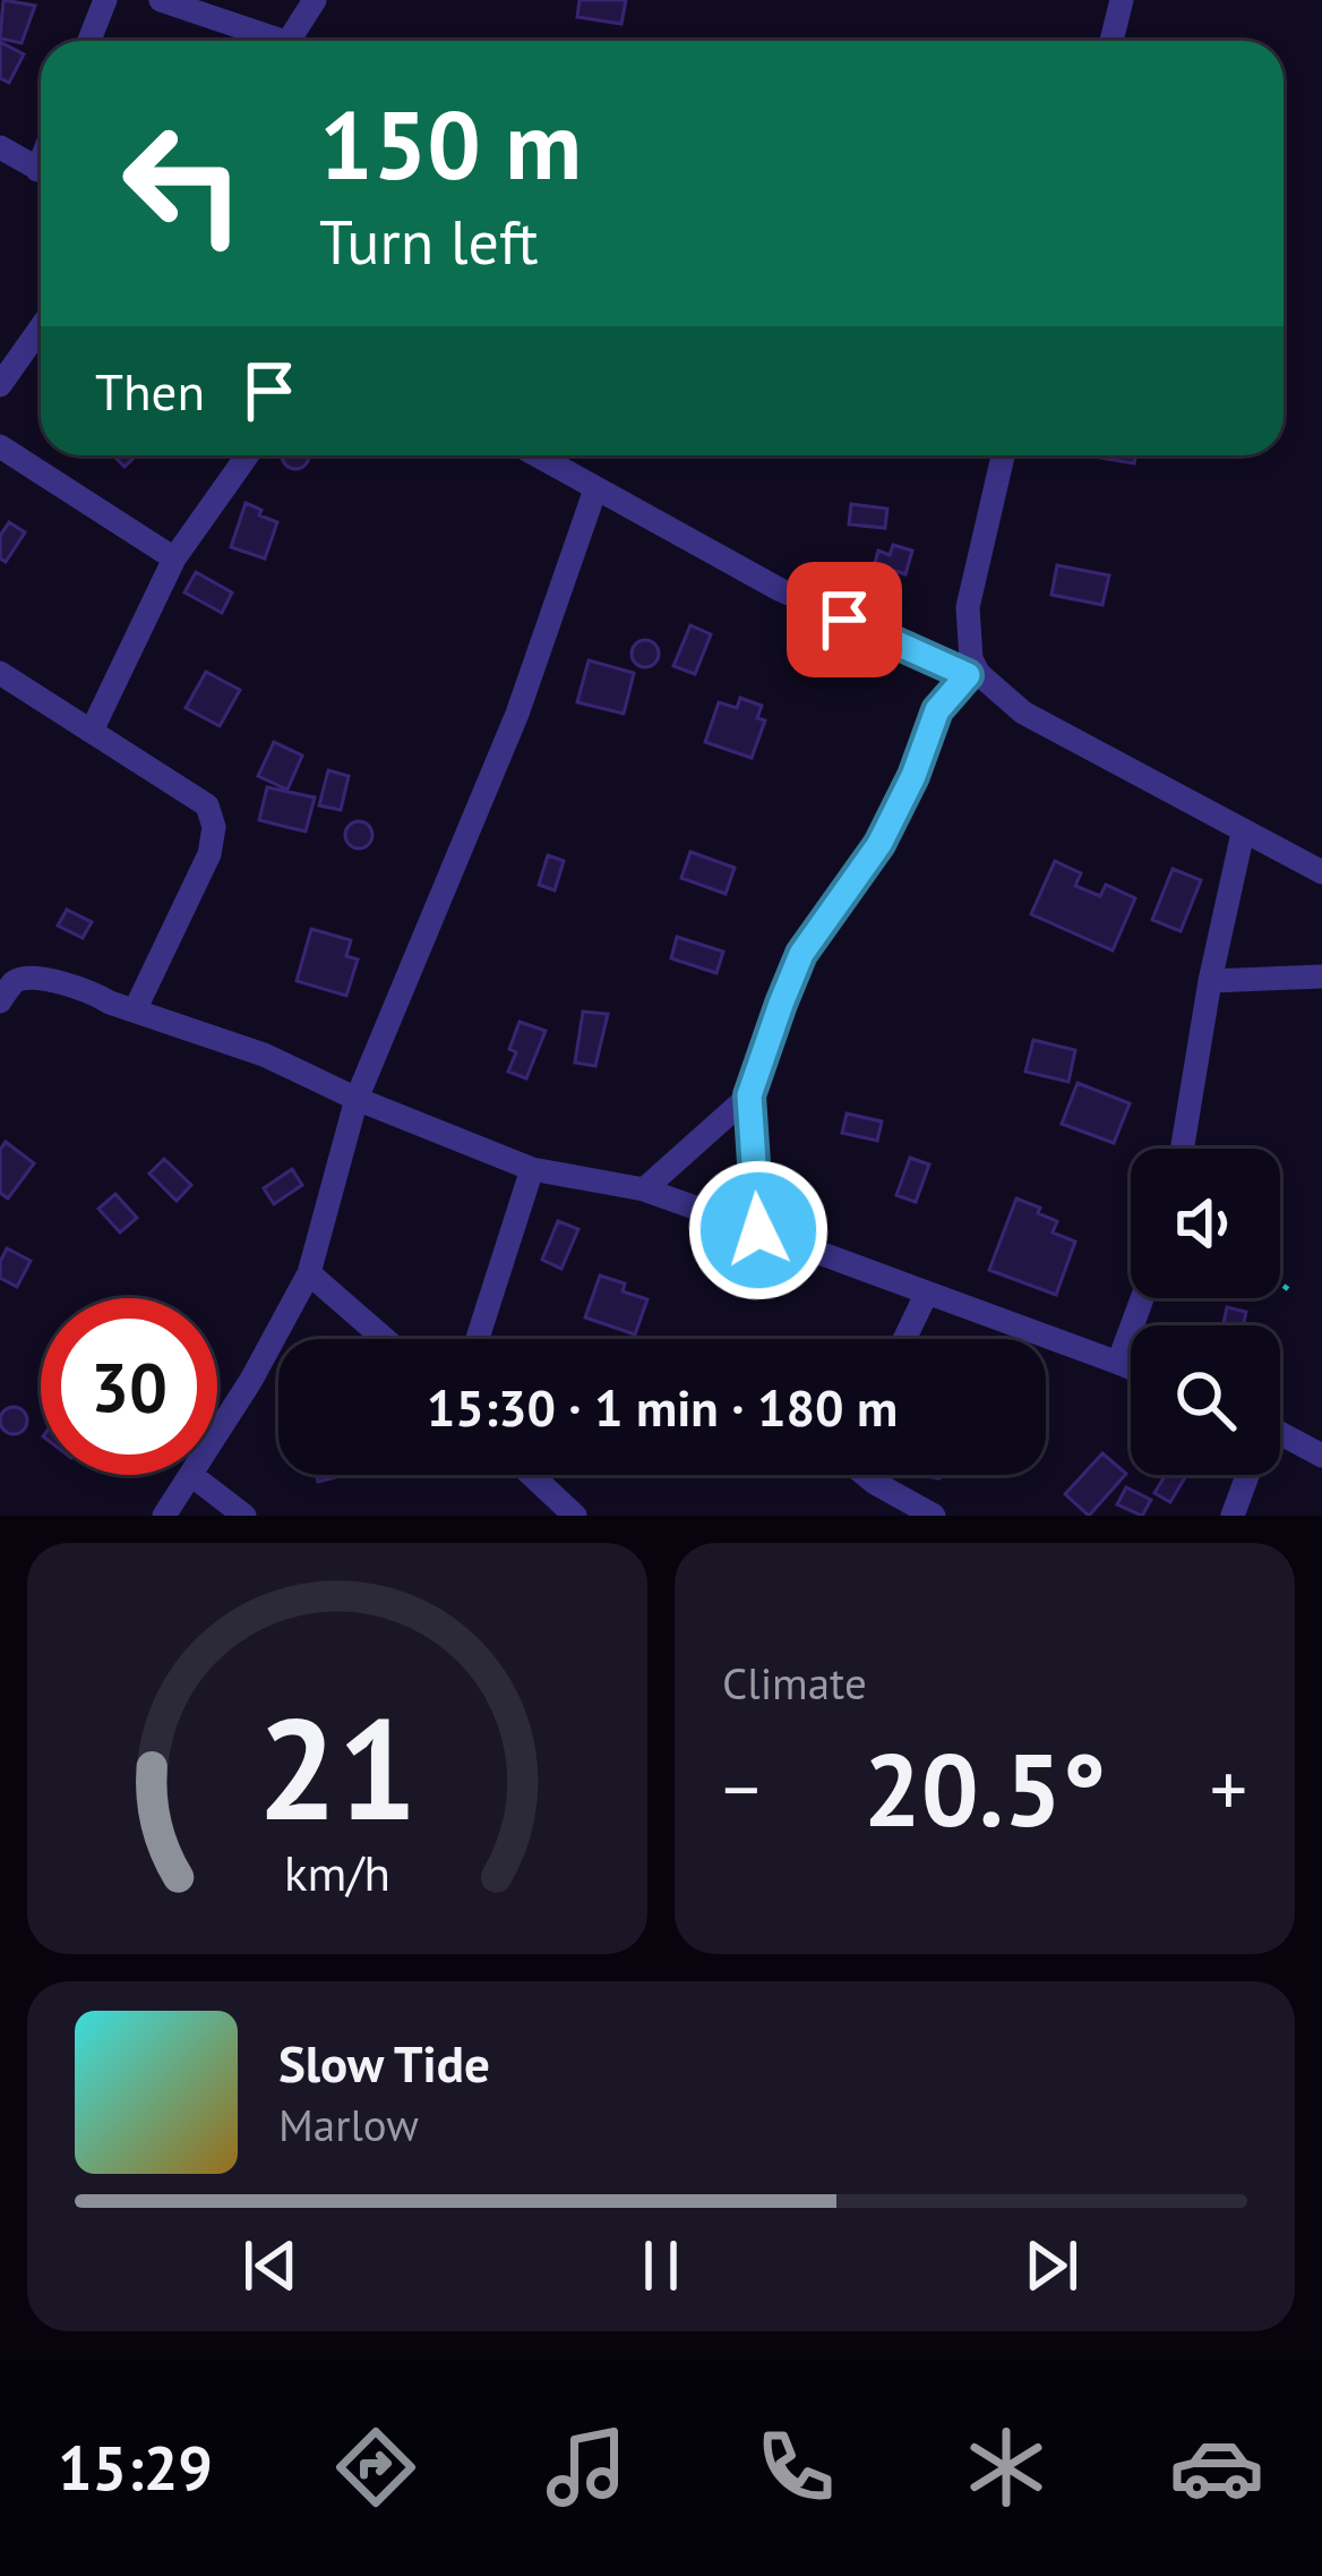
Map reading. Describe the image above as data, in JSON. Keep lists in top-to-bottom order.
{
  "page": {
    "turn": ["150 m", "Turn left"],
    "then": "Then",
    "limit": "30",
    "trip": "15:30 · 1 min · 180 m",
    "tile": "Climate",
    "heat": ["−", "20.5°", "+"],
    "song": ["Slow Tide", "Marlow"],
    "tabs": "15:29",
    "gauge": ["21", "km/h"]
  }
}
